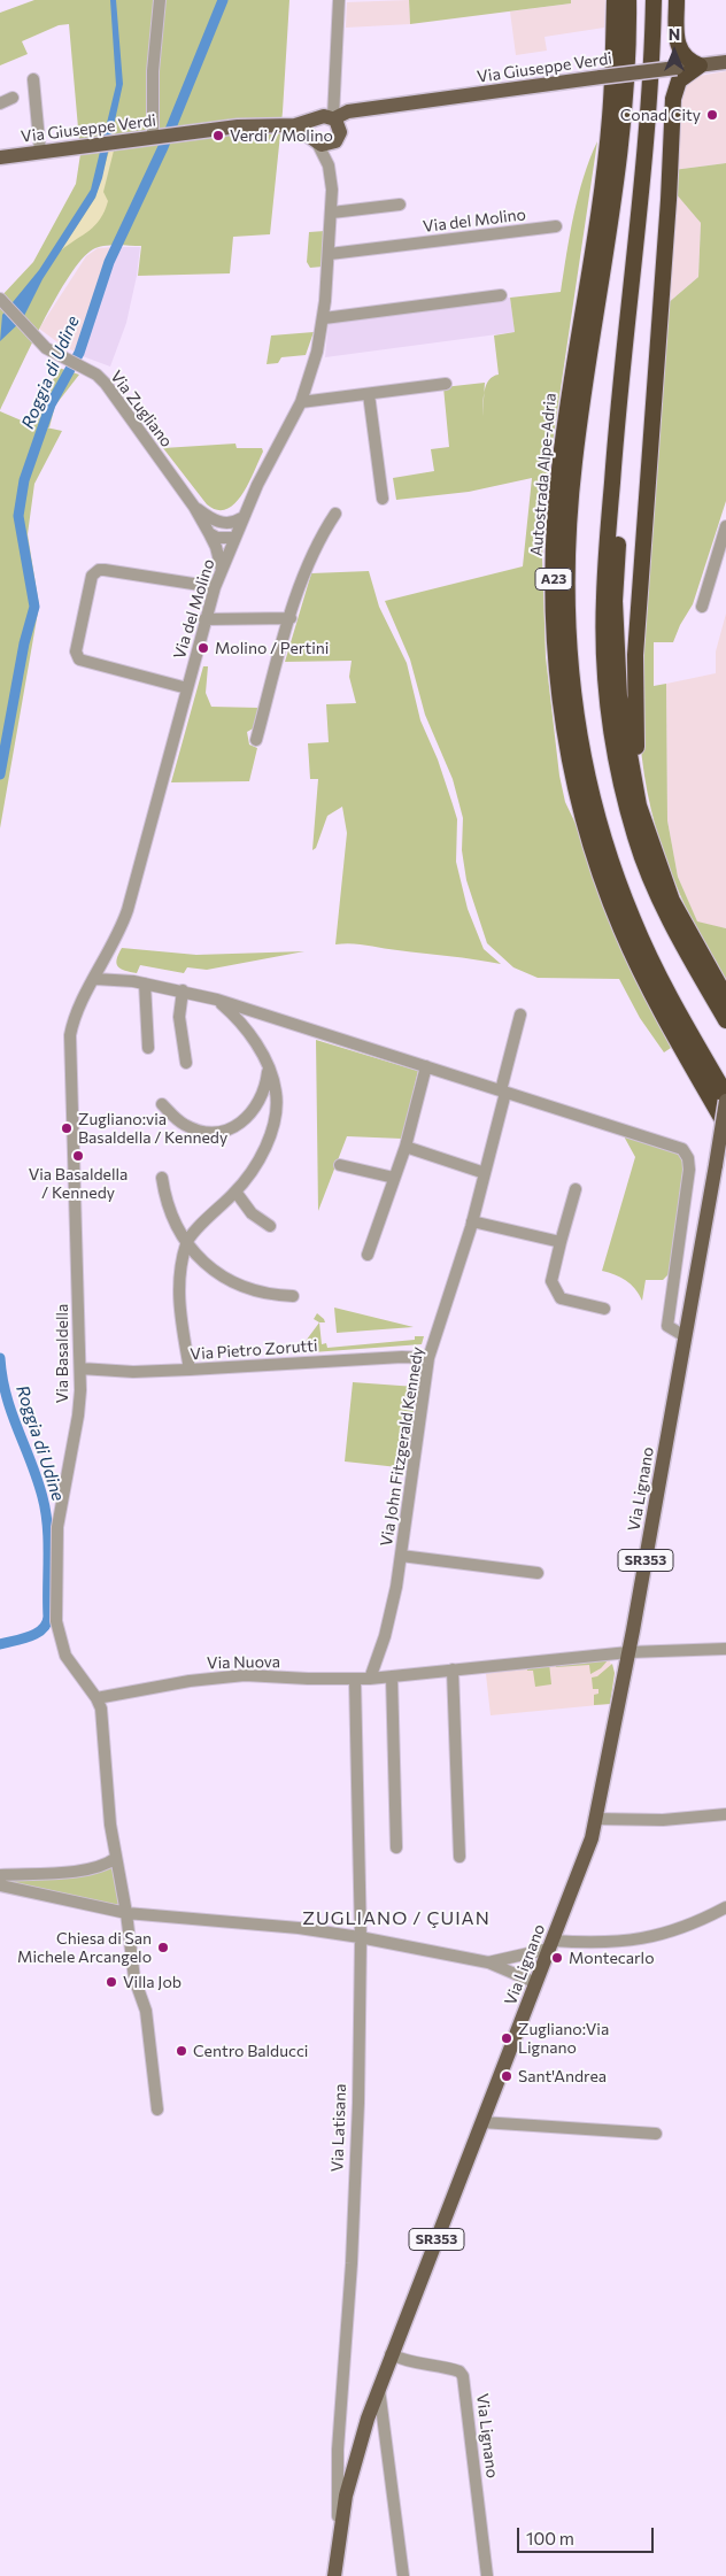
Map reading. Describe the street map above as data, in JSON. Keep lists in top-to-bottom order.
{
  "streets": {
    "highway": ["Autostrada Alpe-Adria", "A23"],
    "main road": [
      "Via Giuseppe Verdi",
      "Via Lignano",
      "SR353",
      "Via Latisana"
    ],
    "street": [
      "Via del Molino",
      "Via Zugliano",
      "Via Pietro Zorutti",
      "Via Basaldella",
      "Via John Fitzgerald Kennedy",
      "Via Nuova"
    ]
  },
  "crossings": [
    ["Via Giuseppe Verdi", "Via del Molino"],
    ["Via del Molino", "Via Zugliano"],
    ["Via del Molino", "Via Basaldella"],
    ["Via Pietro Zorutti", "Via Basaldella"],
    ["Via Pietro Zorutti", "Via John Fitzgerald Kennedy"],
    ["Via Basaldella", "Via Nuova"],
    ["Via John Fitzgerald Kennedy", "Via Nuova"],
    ["Via Lignano", "Via Nuova"],
    ["Via Lignano", "Via Latisana"],
    ["Via Nuova", "Via Latisana"]
  ],
  "districts": ["ZUGLIANO / ÇUIAN"],
  "water": ["Roggia di Udine"],
  "places": [
    "Conad City",
    "Verdi / Molino",
    "Molino / Pertini",
    "Zugliano:via Basaldella / Kennedy",
    "Via Basaldella / Kennedy",
    "Chiesa di San Michele Arcangelo",
    "Montecarlo",
    "Villa Job",
    "Zugliano:Via Lignano",
    "Centro Balducci",
    "Sant'Andrea"
  ],
  "scale_bar": "100 m",
  "north": "top"
}
